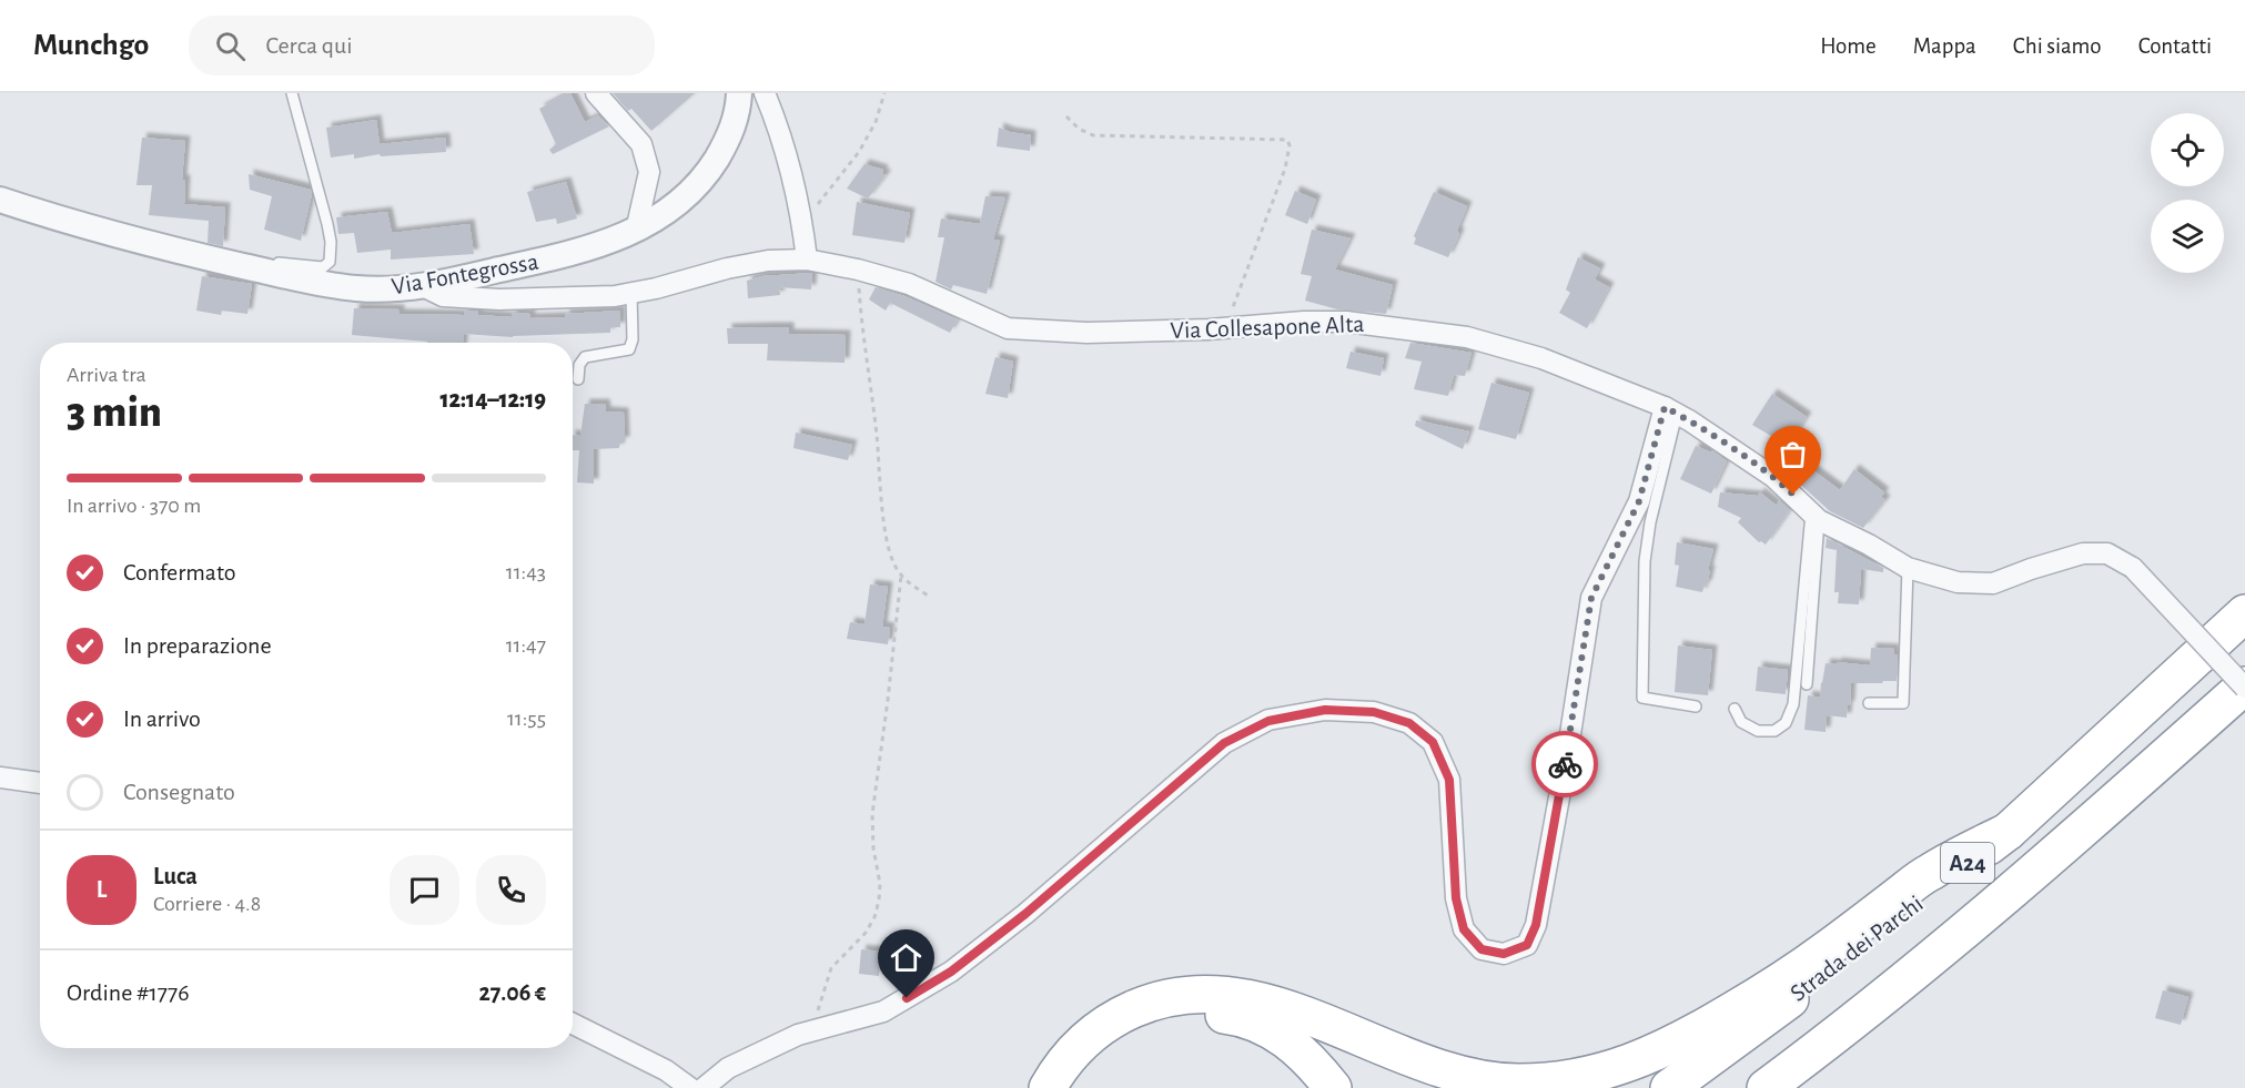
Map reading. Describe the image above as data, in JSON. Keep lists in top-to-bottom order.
{
  "streets": {
    "highway": ["A24", "Strada dei Parchi"],
    "street": ["Via Fontegrossa", "Via Collesapone Alta"]
  },
  "crossings": [
    ["Via Fontegrossa", "Via Collesapone Alta"],
    ["Via Collesapone Alta", "A24"]
  ],
  "page": {
    "header": "Munchgo",
    "search": "Cerca qui",
    "nav": [
      "Home",
      "Mappa",
      "Chi siamo",
      "Contatti"
    ],
    "heading": ["3 min", "Arriva tra", "12:14–12:19"],
    "panel": [
      "Luca",
      "Corriere · 4.8",
      "Ordine #1776",
      "27.06 €"
    ],
    "bar": "In arrivo · 370 m",
    "list": [
      ["Confermato", "11:43"],
      ["In preparazione", "11:47"],
      ["In arrivo", "11:55"],
      "Consegnato"
    ],
    "round": "L"
  }
}
